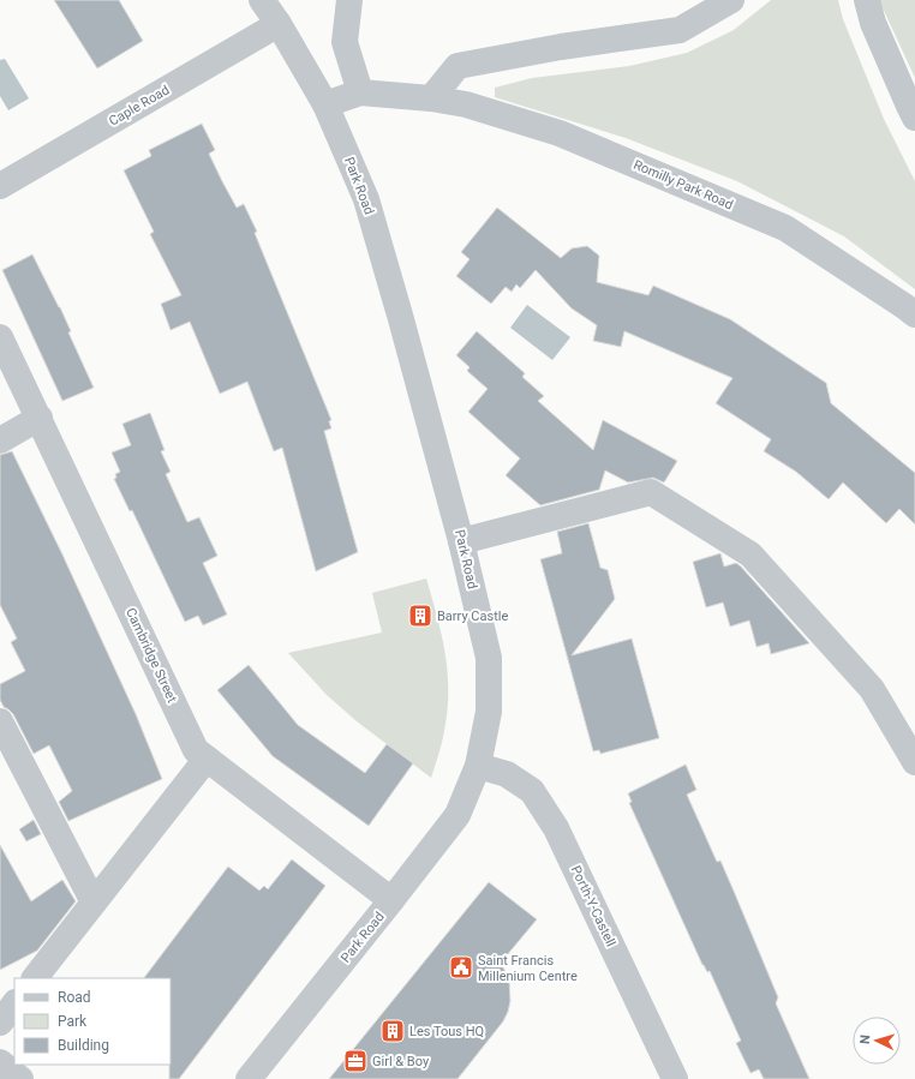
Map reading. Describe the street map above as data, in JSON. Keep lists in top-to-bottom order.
{
  "streets": {
    "street": [
      "Caple Road",
      "Romilly Park Road",
      "Park Road",
      "Cambridge Street",
      "Porth-Y-Castell"
    ]
  },
  "crossings": [
    ["Caple Road", "Park Road"],
    ["Romilly Park Road", "Park Road"],
    ["Park Road", "Cambridge Street"],
    ["Park Road", "Porth-Y-Castell"]
  ],
  "places": {
    "building": ["Barry Castle", "Les Tous HQ"],
    "public building": ["Saint Francis Millenium Centre"],
    "office": ["Girl & Boy"]
  },
  "legend": ["Road", "Park", "Building"],
  "north": "left"
}
